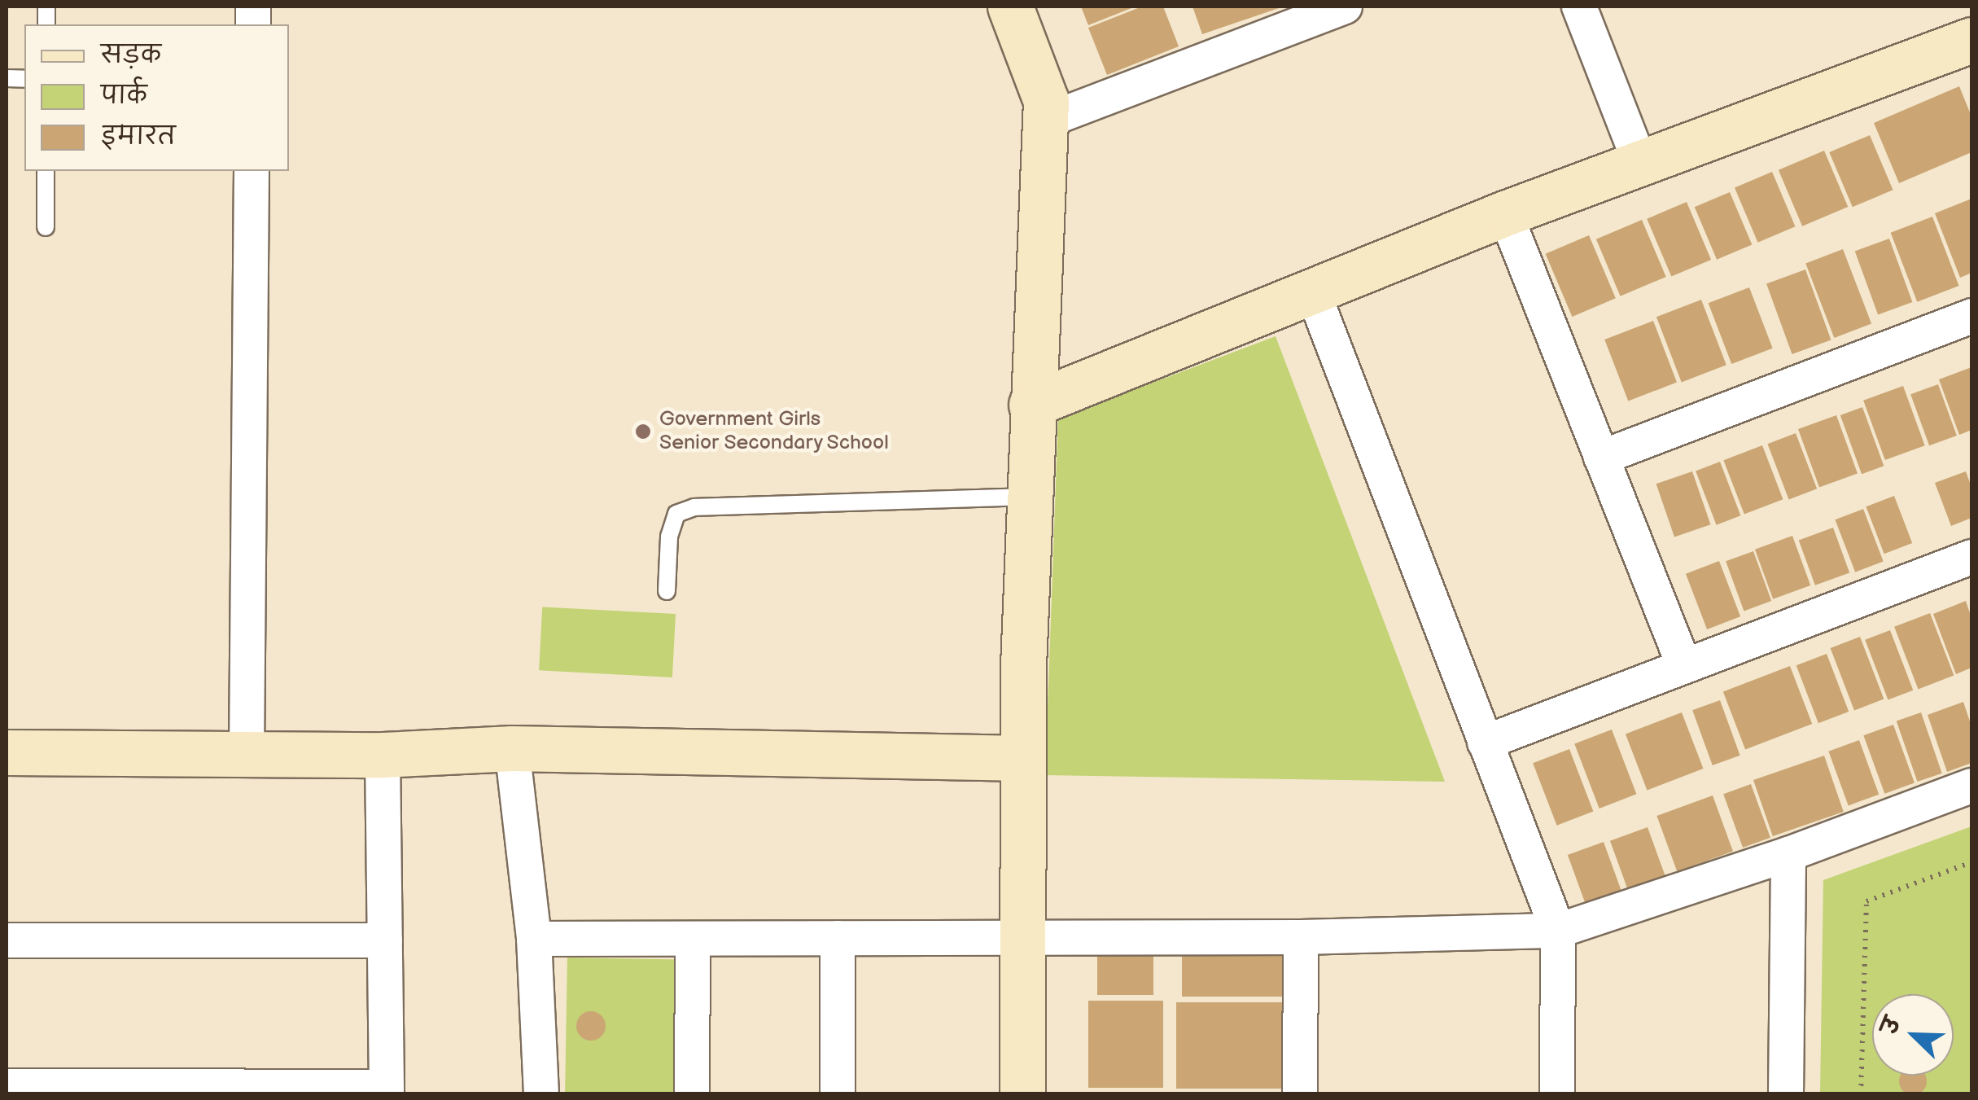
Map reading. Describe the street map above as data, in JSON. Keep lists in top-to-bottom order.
{
  "places": ["Government Girls Senior Secondary School"],
  "legend": ["सड़क", "पार्क", "इमारत"],
  "north": "top left"
}
